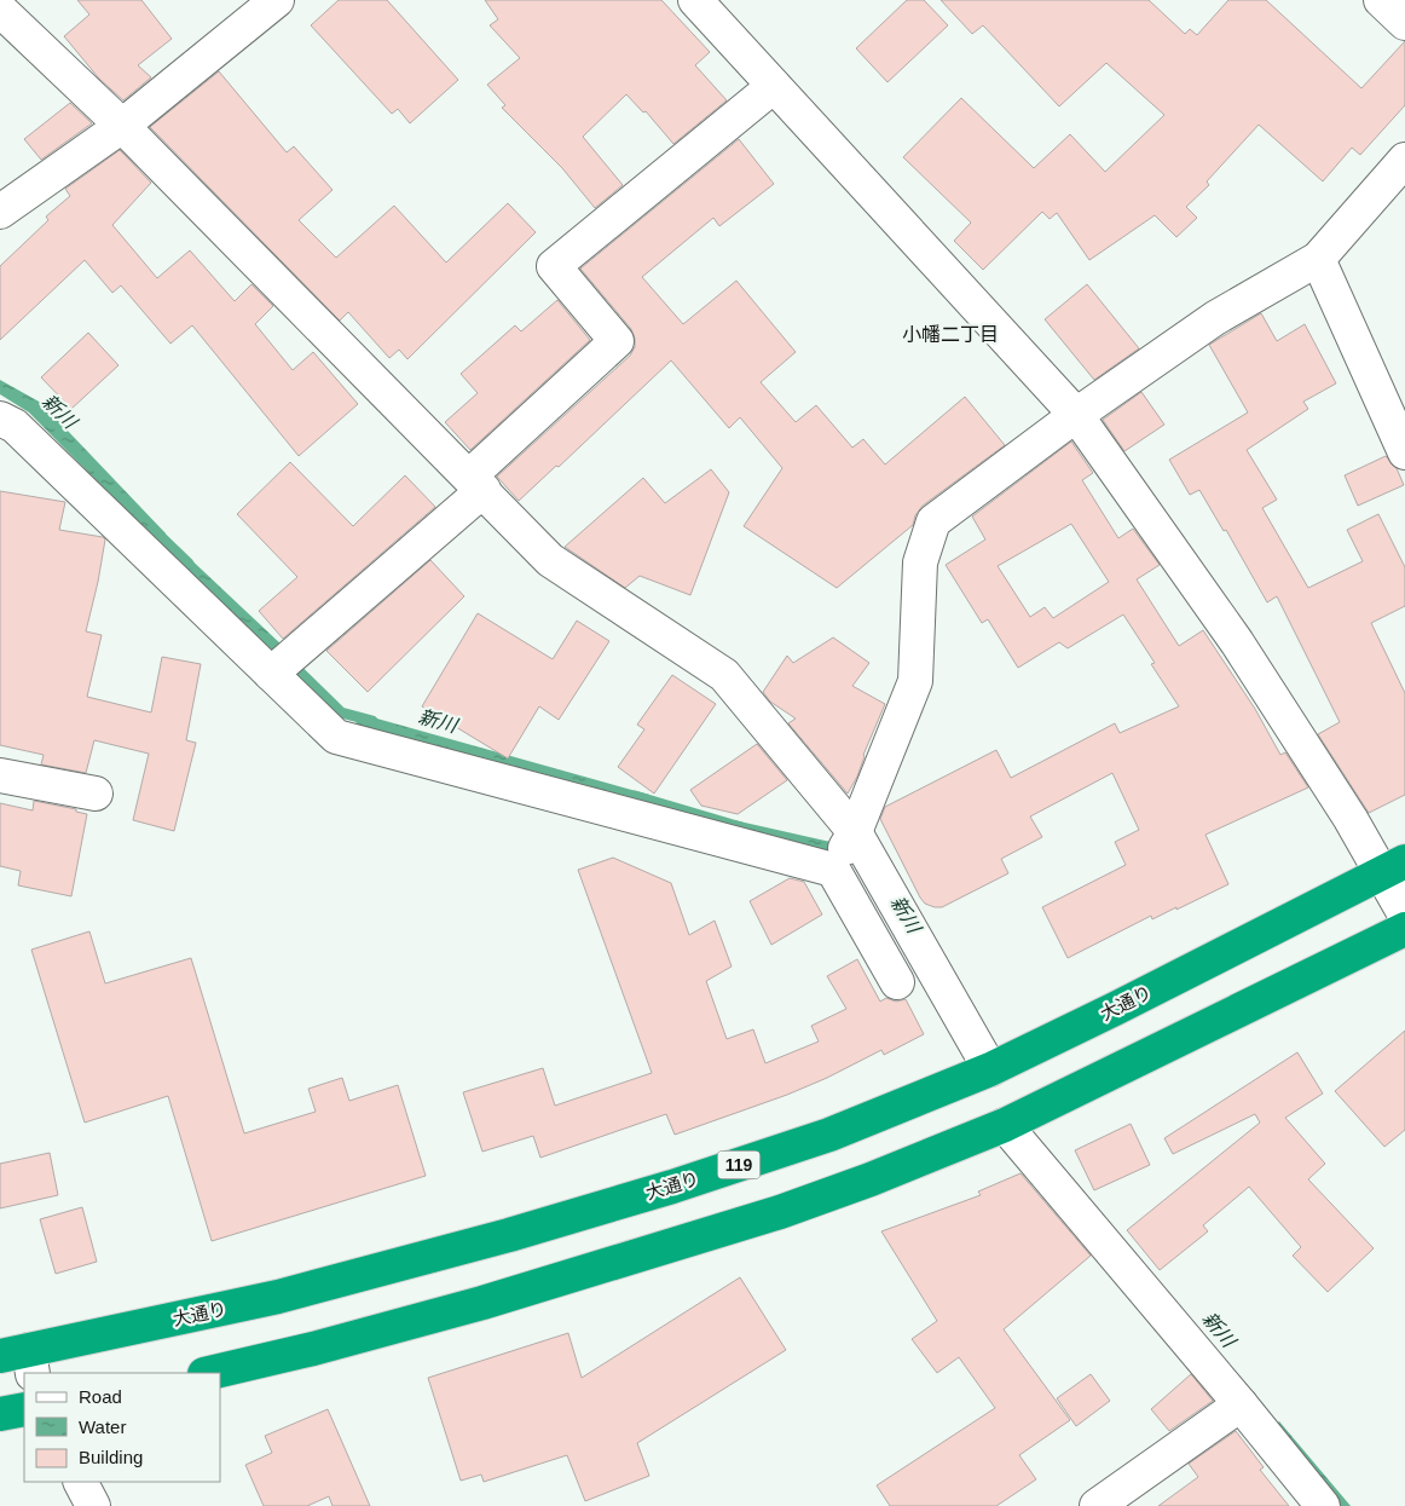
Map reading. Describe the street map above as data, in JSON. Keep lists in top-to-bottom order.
{
  "streets": {
    "highway": ["大通り", "119"]
  },
  "districts": ["小幡二丁目"],
  "water": ["新川"],
  "legend": ["Road", "Water", "Building"]
}
